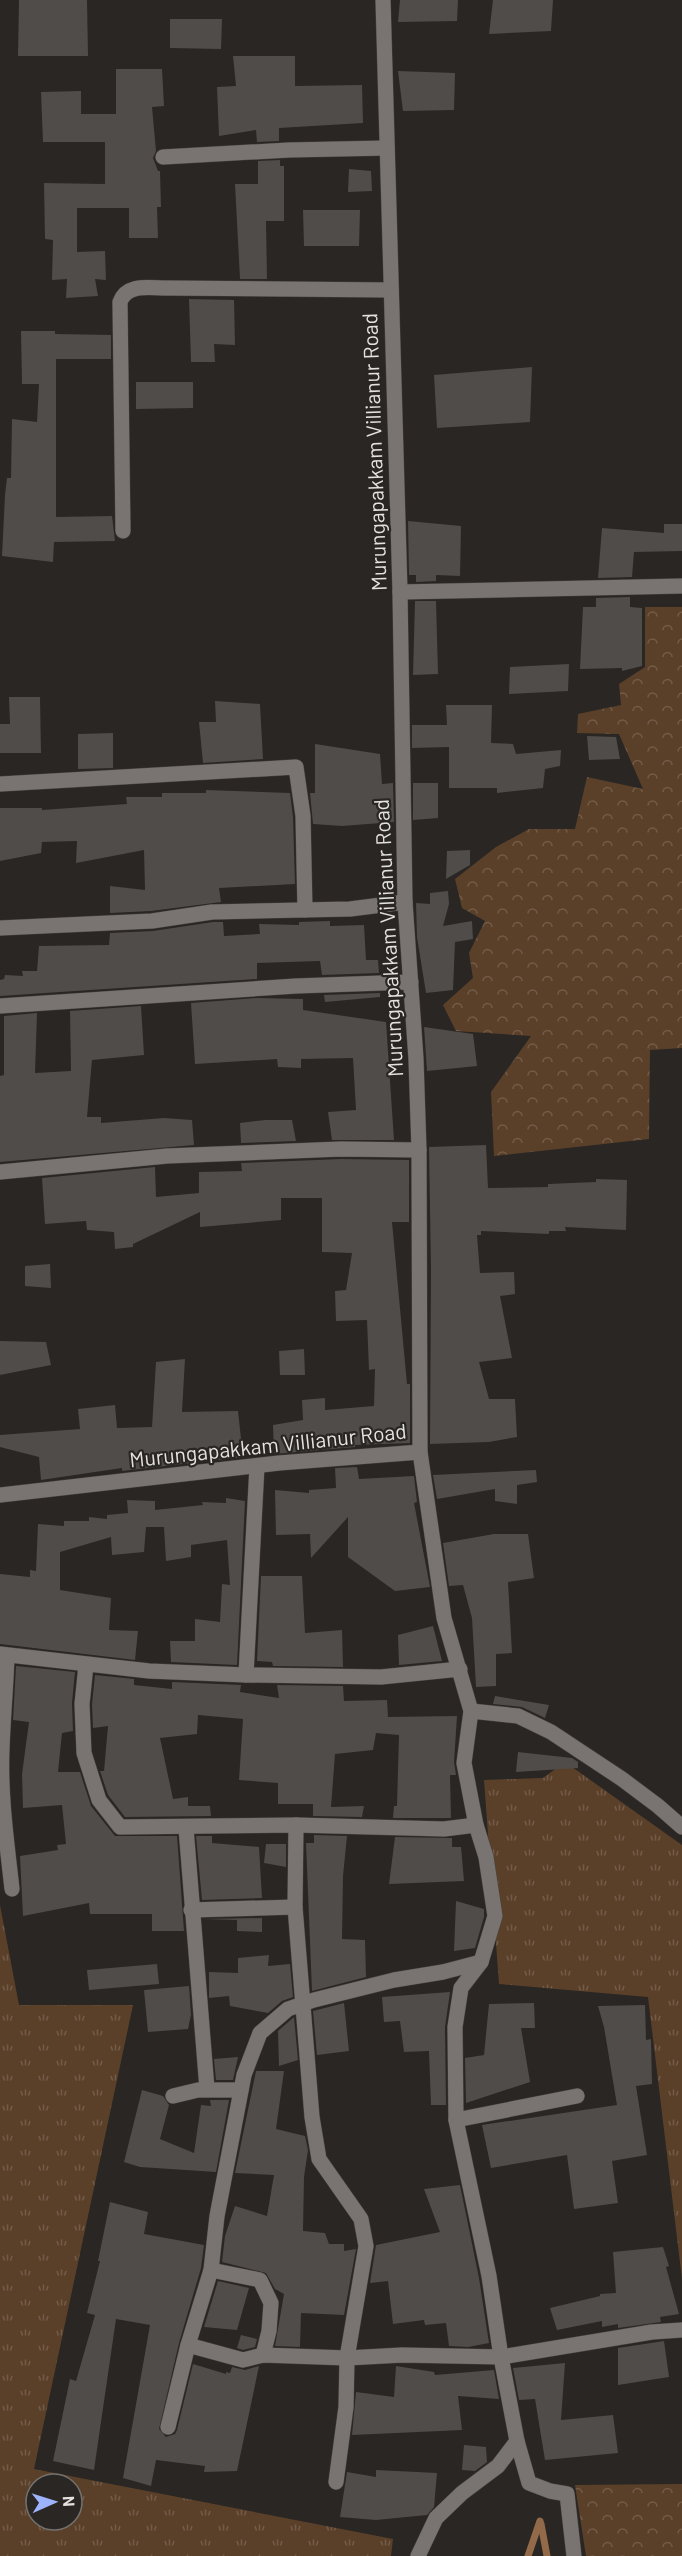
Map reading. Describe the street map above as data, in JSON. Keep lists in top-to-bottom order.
{
  "streets": {
    "street": ["Murungapakkam Villianur Road"]
  },
  "north": "right"
}
